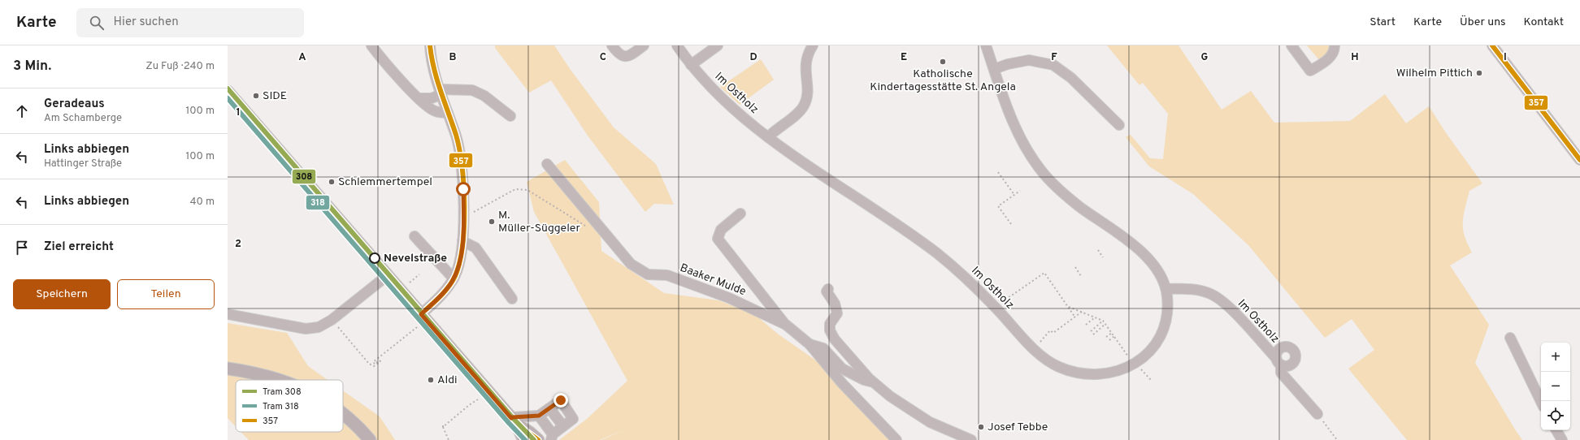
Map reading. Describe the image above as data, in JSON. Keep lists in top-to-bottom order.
{
  "streets": {
    "street": ["Im Ostholz", "Baaker Mulde"]
  },
  "places": [
    "Katholische Kindertagesstätte St. Angela",
    "Wilhelm Pittich",
    "SIDE",
    "Schlemmertempel",
    "M. Müller-Süggeler",
    "Nevelstraße",
    "Aldi",
    "Josef Tebbe"
  ],
  "lines": ["transit line 357", "tram line 308", "tram line 318"],
  "legend": ["Tram 308", "Tram 318", "357"],
  "page": {
    "header": "Karte",
    "search": "Hier suchen",
    "nav": [
      "Start",
      "Karte",
      "Über uns",
      "Kontakt"
    ],
    "heading": ["3 Min.", "Zu Fuß · 240 m"],
    "list": [
      ["Geradeaus", "Am Schamberge", "100 m"],
      ["Links abbiegen", "Hattinger Straße", "100 m"],
      ["Links abbiegen", "40 m"],
      "Ziel erreicht"
    ],
    "buttons": ["Speichern", "Teilen"],
    "map_buttons": ["+", "−"]
  },
  "grid": {
    "columns": [
      "A",
      "B",
      "C",
      "D",
      "E",
      "F",
      "G",
      "H",
      "I"
    ],
    "rows": ["1", "2"]
  }
}
